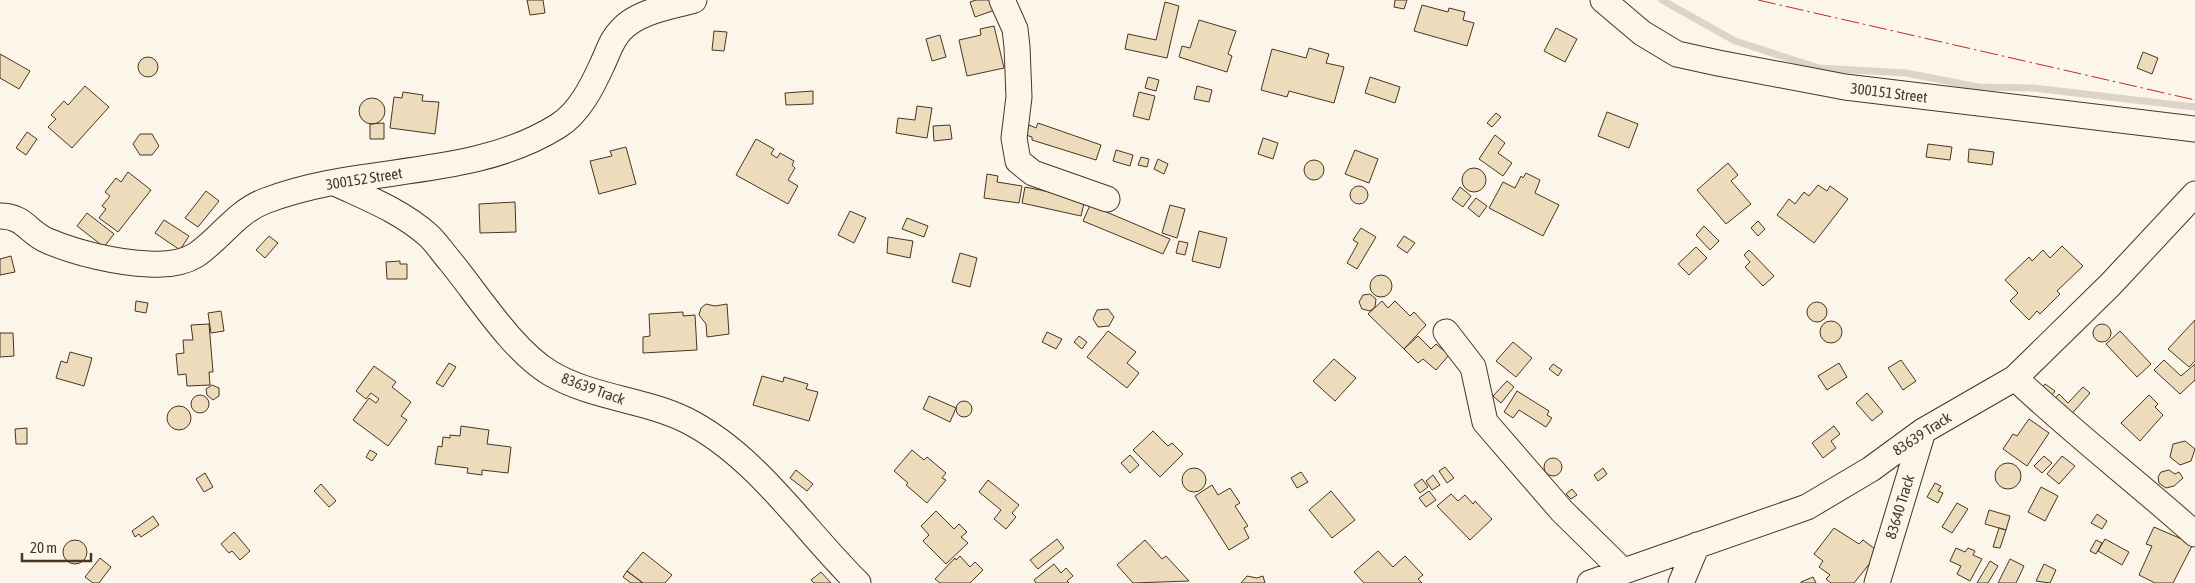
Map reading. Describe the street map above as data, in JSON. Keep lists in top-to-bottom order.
{
  "streets": {
    "street": [
      "300151 Street",
      "300152 Street",
      "83639 Track",
      "83640 Track"
    ]
  },
  "crossings": [
    ["300152 Street", "83639 Track"],
    ["83639 Track", "83640 Track"]
  ],
  "scale_bar": "20 m"
}
